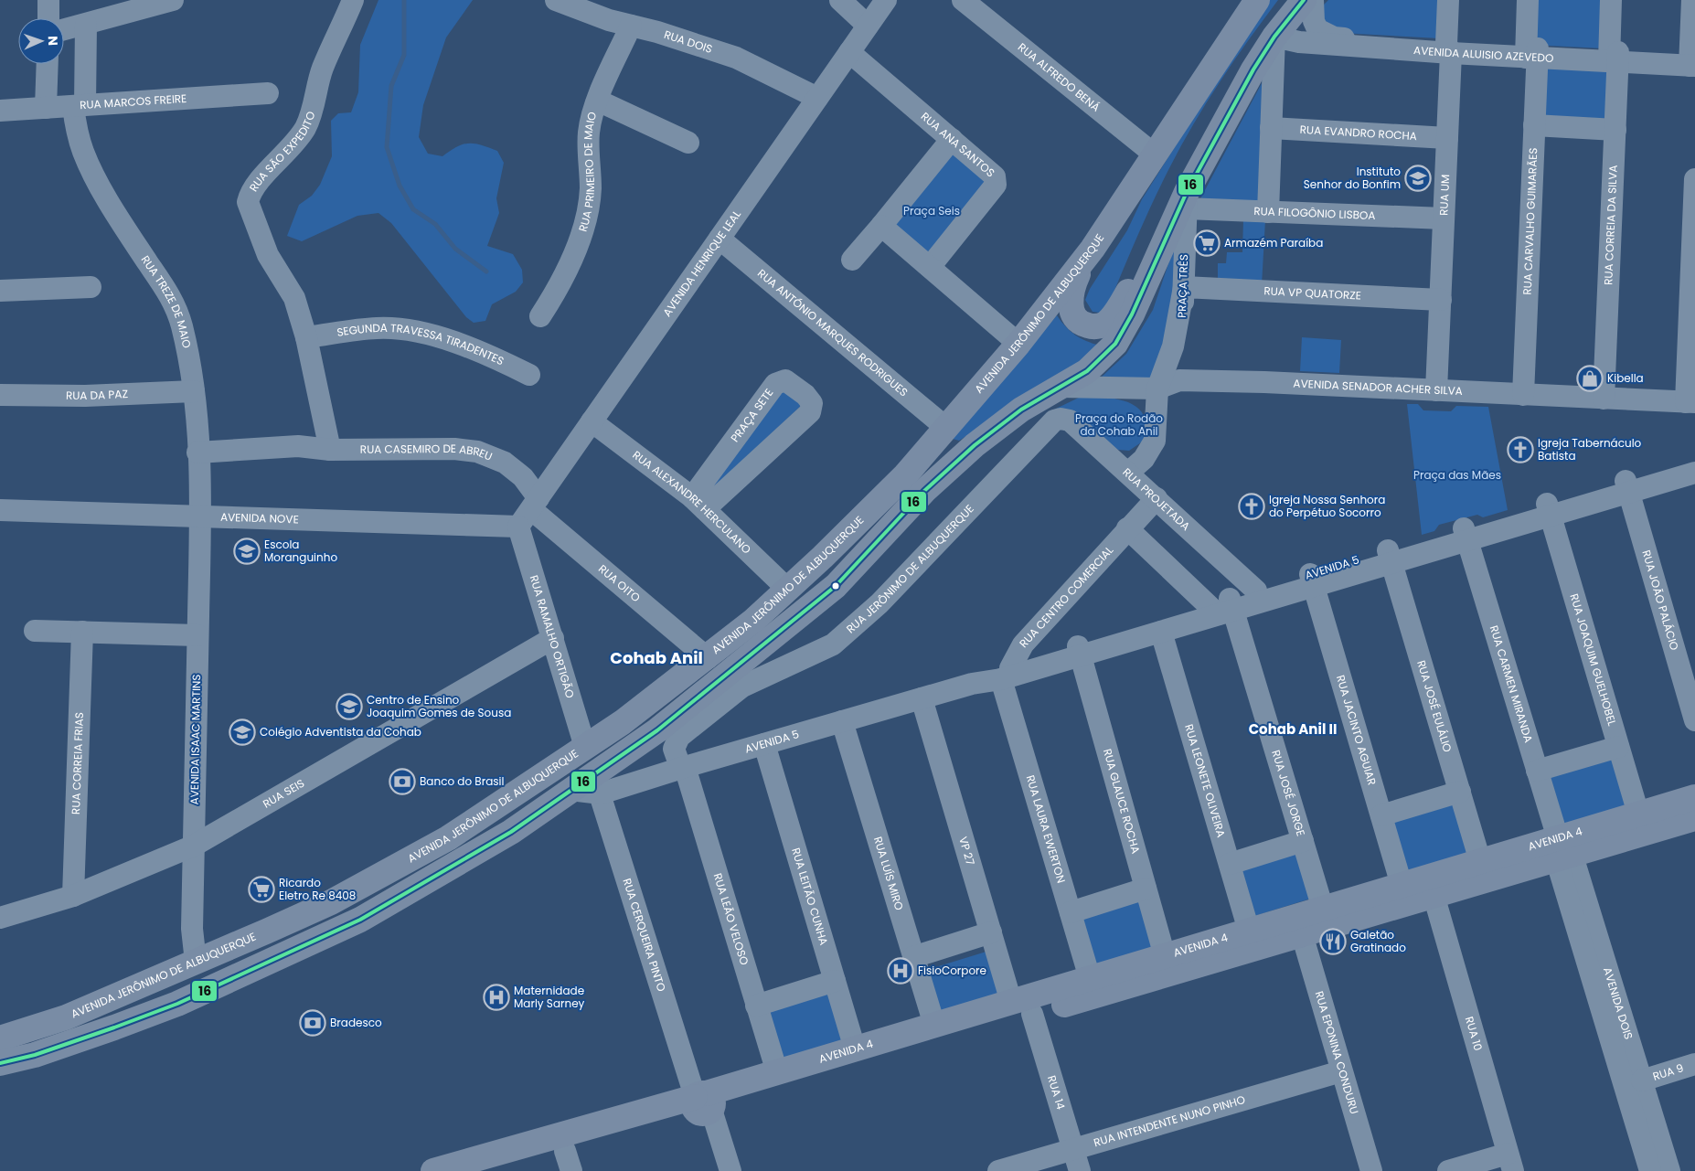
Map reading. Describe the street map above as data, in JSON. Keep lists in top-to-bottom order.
{
  "streets": {
    "main road": ["AVENIDA JERÔNIMO DE ALBUQUERQUE", "AVENIDA 4"],
    "street": [
      "RUA DOIS",
      "AVENIDA ALUISIO AZEVEDO",
      "RUA ALFREDO BENÁ",
      "RUA MARCOS FREIRE",
      "RUA EVANDRO ROCHA",
      "RUA ANA SANTOS",
      "RUA SÃO EXPEDITO",
      "RUA PRIMEIRO DE MAIO",
      "RUA UM",
      "RUA FILOGÔNIO LISBOA",
      "RUA CARVALHO GUIMARÃES",
      "RUA CORREIA DA SILVA",
      "AVENIDA HENRIQUE LEAL",
      "PRAÇA TRÊS",
      "RUA VP QUATORZE",
      "RUA TREZE DE MAIO",
      "RUA ANTÓNIO MARQUES RODRIGUES",
      "SEGUNDA TRAVESSA TIRADENTES",
      "AVENIDA SENADOR ACHER SILVA",
      "RUA DA PAZ",
      "PRAÇA SETE",
      "RUA CASEMIRO DE ABREU",
      "RUA PROJETADA",
      "RUA ALEXANDRE HERCULANO",
      "AVENIDA NOVE",
      "AVENIDA 5",
      "RUA JERÔNIMO DE ALBUQUERQUE",
      "RUA OITO",
      "RUA CENTRO COMERCIAL",
      "RUA JOÃO PALÁCIO",
      "RUA RAMALHO ORTIGÃO",
      "RUA JOAQUIM GUELHOBEL",
      "RUA CARMEN MIRANDA",
      "RUA JOSÉ EULÁLIO",
      "RUA JACINTO AGUIAR",
      "AVENIDA ISAAC MARTINS",
      "RUA CORREIA FRIAS",
      "RUA LEONETE OLIVEIRA",
      "RUA SEIS",
      "RUA JOSÉ JORGE",
      "RUA GLAUCE ROCHA",
      "RUA LAURA EWERTON",
      "VP 27",
      "RUA LUÍS MIRO",
      "RUA LEITÃO CUNHA",
      "RUA LEÃO VELOSO",
      "RUA CERQUEIRA PINTO",
      "AVENIDA DOIS",
      "RUA 10",
      "RUA EPONINA CONDURU",
      "RUA 9",
      "RUA 14",
      "RUA INTENDENTE NUNO PINHO"
    ]
  },
  "crossings": [
    ["RUA DOIS", "RUA PRIMEIRO DE MAIO"],
    ["RUA DOIS", "AVENIDA HENRIQUE LEAL"],
    ["AVENIDA ALUISIO AZEVEDO", "RUA UM"],
    ["AVENIDA ALUISIO AZEVEDO", "RUA CARVALHO GUIMARÃES"],
    ["AVENIDA ALUISIO AZEVEDO", "RUA CORREIA DA SILVA"],
    ["RUA ALFREDO BENÁ", "AVENIDA JERÔNIMO DE ALBUQUERQUE"],
    ["RUA MARCOS FREIRE", "RUA TREZE DE MAIO"],
    ["RUA EVANDRO ROCHA", "RUA UM"],
    ["RUA ANA SANTOS", "AVENIDA HENRIQUE LEAL"],
    ["RUA SÃO EXPEDITO", "SEGUNDA TRAVESSA TIRADENTES"],
    ["RUA SÃO EXPEDITO", "RUA CASEMIRO DE ABREU"],
    ["RUA UM", "RUA FILOGÔNIO LISBOA"],
    ["RUA UM", "RUA VP QUATORZE"],
    ["RUA UM", "AVENIDA SENADOR ACHER SILVA"],
    ["RUA FILOGÔNIO LISBOA", "PRAÇA TRÊS"],
    ["RUA CARVALHO GUIMARÃES", "AVENIDA SENADOR ACHER SILVA"],
    ["RUA CORREIA DA SILVA", "AVENIDA SENADOR ACHER SILVA"],
    ["AVENIDA HENRIQUE LEAL", "RUA ANTÓNIO MARQUES RODRIGUES"],
    ["AVENIDA HENRIQUE LEAL", "RUA CASEMIRO DE ABREU"],
    ["AVENIDA HENRIQUE LEAL", "RUA ALEXANDRE HERCULANO"],
    ["AVENIDA HENRIQUE LEAL", "AVENIDA NOVE"],
    ["AVENIDA HENRIQUE LEAL", "RUA OITO"],
    ["AVENIDA HENRIQUE LEAL", "RUA RAMALHO ORTIGÃO"],
    ["PRAÇA TRÊS", "RUA VP QUATORZE"],
    ["PRAÇA TRÊS", "AVENIDA SENADOR ACHER SILVA"],
    ["RUA TREZE DE MAIO", "RUA DA PAZ"],
    ["RUA TREZE DE MAIO", "RUA CASEMIRO DE ABREU"],
    ["RUA TREZE DE MAIO", "AVENIDA NOVE"],
    ["RUA TREZE DE MAIO", "AVENIDA ISAAC MARTINS"],
    ["AVENIDA JERÔNIMO DE ALBUQUERQUE", "RUA ANTÓNIO MARQUES RODRIGUES"],
    ["AVENIDA JERÔNIMO DE ALBUQUERQUE", "RUA ALEXANDRE HERCULANO"],
    ["AVENIDA JERÔNIMO DE ALBUQUERQUE", "RUA OITO"],
    ["AVENIDA JERÔNIMO DE ALBUQUERQUE", "RUA RAMALHO ORTIGÃO"],
    ["AVENIDA JERÔNIMO DE ALBUQUERQUE", "AVENIDA ISAAC MARTINS"],
    ["PRAÇA SETE", "RUA ALEXANDRE HERCULANO"],
    ["RUA CASEMIRO DE ABREU", "AVENIDA NOVE"],
    ["RUA CASEMIRO DE ABREU", "RUA OITO"],
    ["RUA CASEMIRO DE ABREU", "RUA RAMALHO ORTIGÃO"],
    ["RUA PROJETADA", "AVENIDA 5"],
    ["RUA PROJETADA", "RUA JERÔNIMO DE ALBUQUERQUE"],
    ["RUA PROJETADA", "RUA CENTRO COMERCIAL"],
    ["AVENIDA NOVE", "RUA OITO"],
    ["AVENIDA NOVE", "RUA RAMALHO ORTIGÃO"],
    ["AVENIDA NOVE", "AVENIDA ISAAC MARTINS"],
    ["AVENIDA 5", "RUA JERÔNIMO DE ALBUQUERQUE"],
    ["AVENIDA 5", "RUA CENTRO COMERCIAL"],
    ["AVENIDA 5", "RUA JOÃO PALÁCIO"],
    ["AVENIDA 5", "RUA JOAQUIM GUELHOBEL"],
    ["AVENIDA 5", "RUA CARMEN MIRANDA"],
    ["AVENIDA 5", "RUA JOSÉ EULÁLIO"],
    ["AVENIDA 5", "RUA JACINTO AGUIAR"],
    ["AVENIDA 5", "RUA LEONETE OLIVEIRA"],
    ["AVENIDA 5", "RUA JOSÉ JORGE"],
    ["AVENIDA 5", "RUA GLAUCE ROCHA"],
    ["AVENIDA 5", "RUA LAURA EWERTON"],
    ["AVENIDA 5", "VP 27"],
    ["AVENIDA 5", "RUA LUÍS MIRO"],
    ["AVENIDA 5", "RUA LEITÃO CUNHA"],
    ["AVENIDA 5", "RUA LEÃO VELOSO"],
    ["AVENIDA 5", "RUA CERQUEIRA PINTO"],
    ["RUA JERÔNIMO DE ALBUQUERQUE", "RUA LEÃO VELOSO"],
    ["RUA OITO", "RUA RAMALHO ORTIGÃO"],
    ["RUA CENTRO COMERCIAL", "RUA LAURA EWERTON"],
    ["RUA RAMALHO ORTIGÃO", "RUA SEIS"],
    ["RUA JOAQUIM GUELHOBEL", "AVENIDA 4"],
    ["RUA CARMEN MIRANDA", "AVENIDA 4"],
    ["RUA CARMEN MIRANDA", "AVENIDA DOIS"],
    ["RUA JOSÉ EULÁLIO", "AVENIDA 4"],
    ["RUA JACINTO AGUIAR", "AVENIDA 4"],
    ["AVENIDA ISAAC MARTINS", "RUA SEIS"],
    ["RUA CORREIA FRIAS", "RUA SEIS"],
    ["RUA LEONETE OLIVEIRA", "AVENIDA 4"],
    ["RUA JOSÉ JORGE", "AVENIDA 4"],
    ["RUA GLAUCE ROCHA", "AVENIDA 4"],
    ["RUA LAURA EWERTON", "AVENIDA 4"],
    ["AVENIDA 4", "VP 27"],
    ["AVENIDA 4", "RUA LUÍS MIRO"],
    ["AVENIDA 4", "RUA LEITÃO CUNHA"],
    ["AVENIDA 4", "RUA LEÃO VELOSO"],
    ["AVENIDA 4", "RUA CERQUEIRA PINTO"],
    ["AVENIDA 4", "AVENIDA DOIS"],
    ["AVENIDA 4", "RUA 10"],
    ["AVENIDA 4", "RUA EPONINA CONDURU"],
    ["AVENIDA 4", "RUA 14"],
    ["VP 27", "RUA 14"],
    ["AVENIDA DOIS", "RUA 9"],
    ["RUA EPONINA CONDURU", "RUA INTENDENTE NUNO PINHO"],
    ["RUA 14", "RUA INTENDENTE NUNO PINHO"]
  ],
  "districts": ["Cohab Anil", "Cohab Anil II"],
  "parks": ["Praça Seis", "Praça do Rodão da Cohab Anil", "Praça das Mães"],
  "places": {
    "school or university": [
      "Instituto Senhor do Bonfim",
      "Escola Moranguinho",
      "Centro de Ensino Joaquim Gomes de Sousa",
      "Colégio Adventista da Cohab"
    ],
    "supermarket": ["Armazém Paraíba", "Ricardo Eletro Re 8408"],
    "shop": ["Kibella"],
    "church": ["Igreja Tabernáculo Batista", "Igreja Nossa Senhora do Perpétuo Socorro"],
    "bank": ["Banco do Brasil", "Bradesco"],
    "restaurant": ["Galetão Gratinado"],
    "hospital": ["FisioCorpore", "Maternidade Marly Sarney"]
  },
  "lines": ["transit line 16"],
  "north": "right"
}
